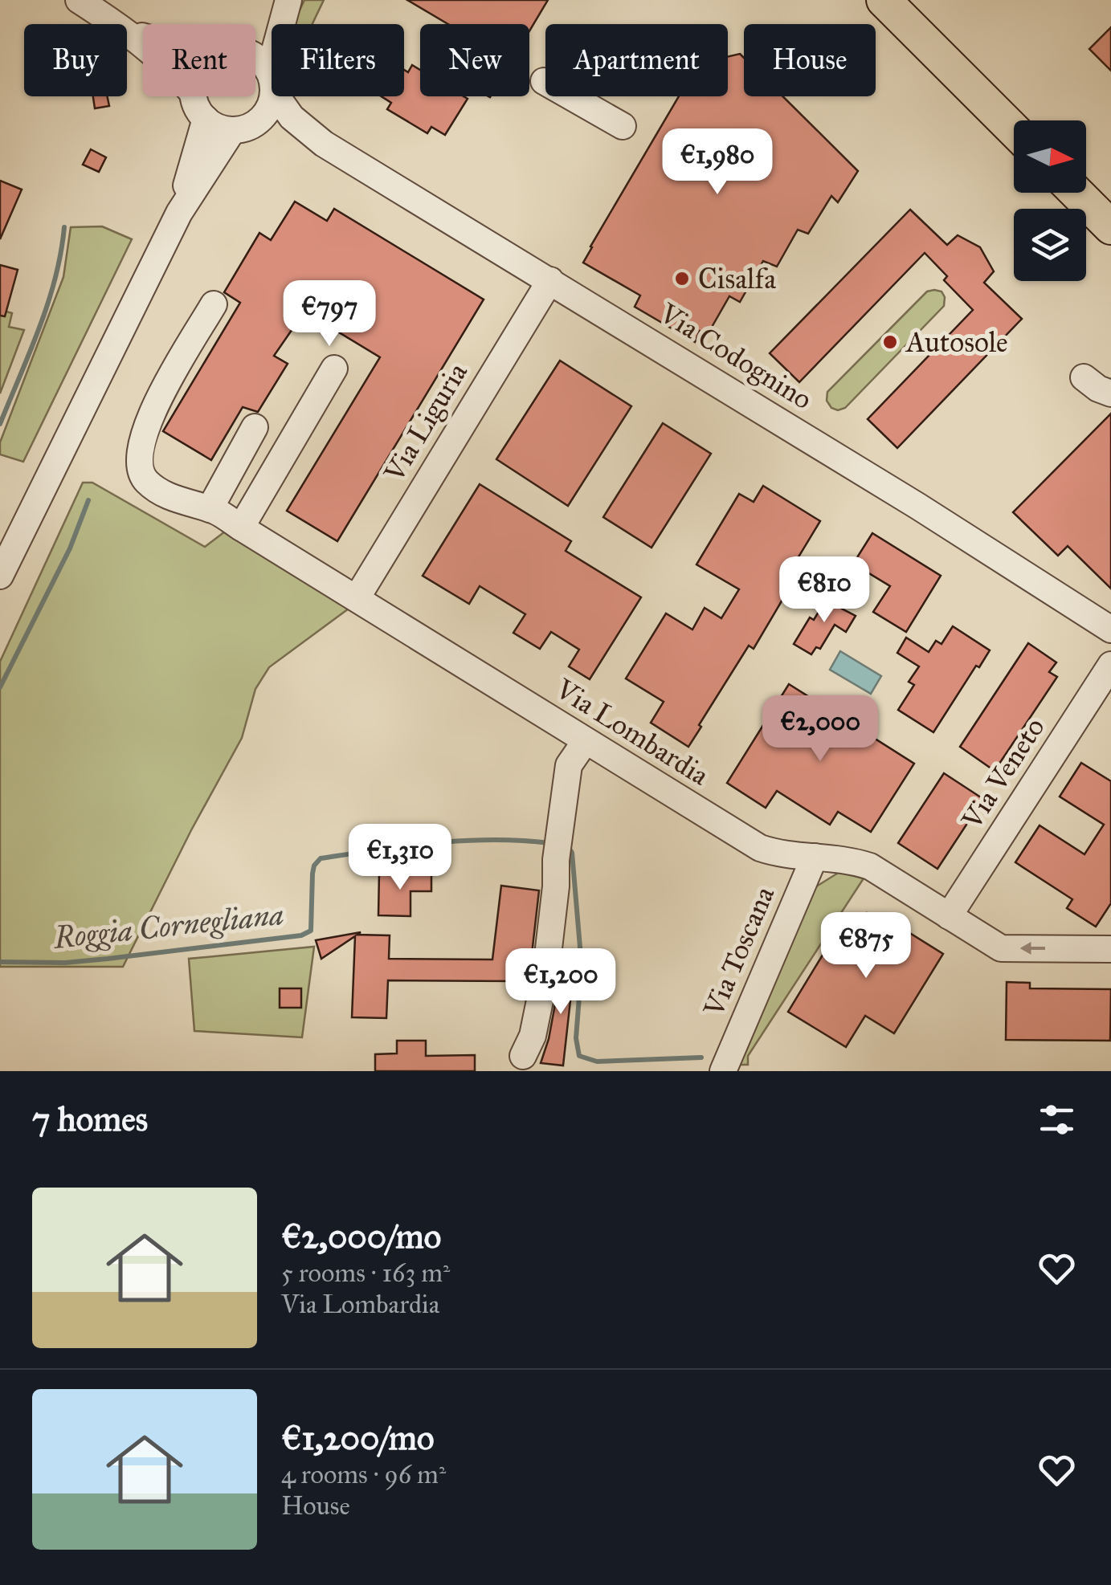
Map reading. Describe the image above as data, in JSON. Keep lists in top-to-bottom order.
{
  "streets": {
    "street": [
      "Via Codognino",
      "Via Liguria",
      "Via Lombardia",
      "Via Veneto",
      "Via Toscana"
    ]
  },
  "crossings": [
    ["Via Codognino", "Via Liguria"],
    ["Via Liguria", "Via Lombardia"],
    ["Via Lombardia", "Via Veneto"],
    ["Via Lombardia", "Via Toscana"]
  ],
  "water": ["Roggia Cornegliana"],
  "places": ["Cisalfa", "Autosole"],
  "north": "right",
  "page": {
    "chip": [
      "Buy",
      "Rent",
      "Filters",
      "New",
      "Apartment",
      "House"
    ],
    "price": [
      "€1,980",
      "€797",
      "€810",
      "€2,000",
      "€1,310",
      "€875",
      "€1,200"
    ],
    "heading": "7 homes",
    "list": [
      {
        "name": "€2,000/mo",
        "note": "5 rooms · 163 m² · Via Lombardia"
      },
      {
        "name": "€1,200/mo",
        "note": "4 rooms · 96 m² · House"
      }
    ]
  }
}
